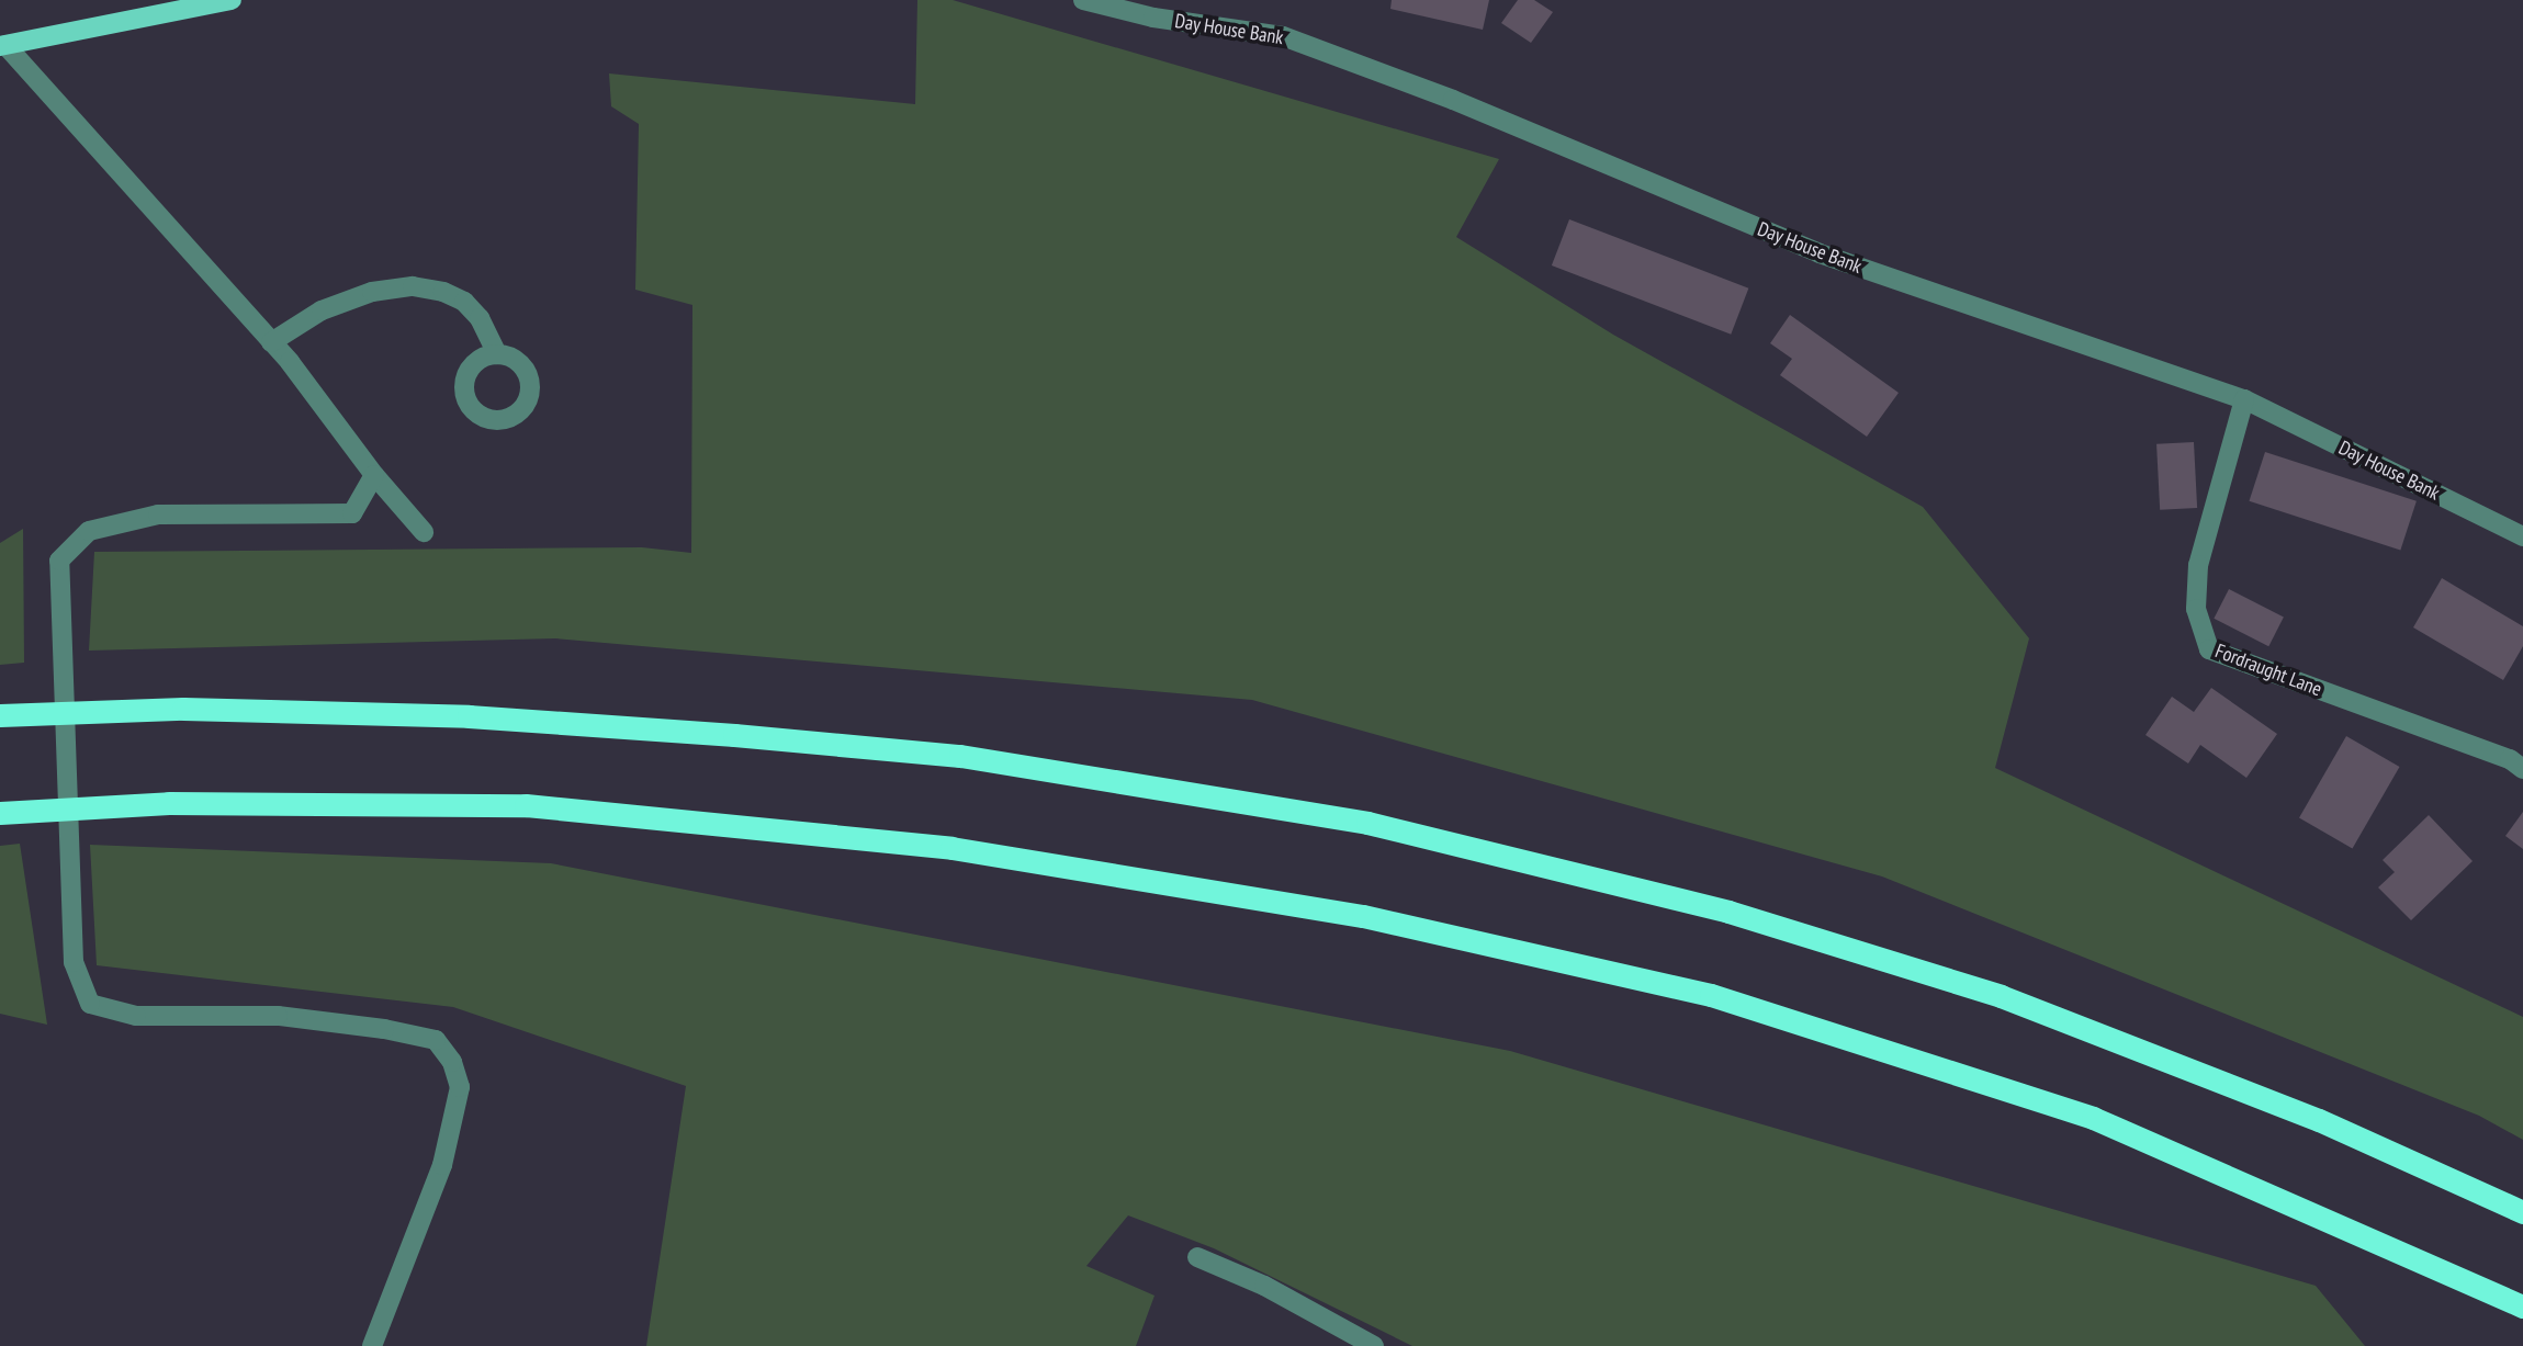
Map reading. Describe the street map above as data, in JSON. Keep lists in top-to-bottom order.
{
  "streets": {
    "street": ["Day House Bank", "Fordraught Lane"]
  },
  "crossings": [
    ["Day House Bank", "Fordraught Lane"]
  ]
}
